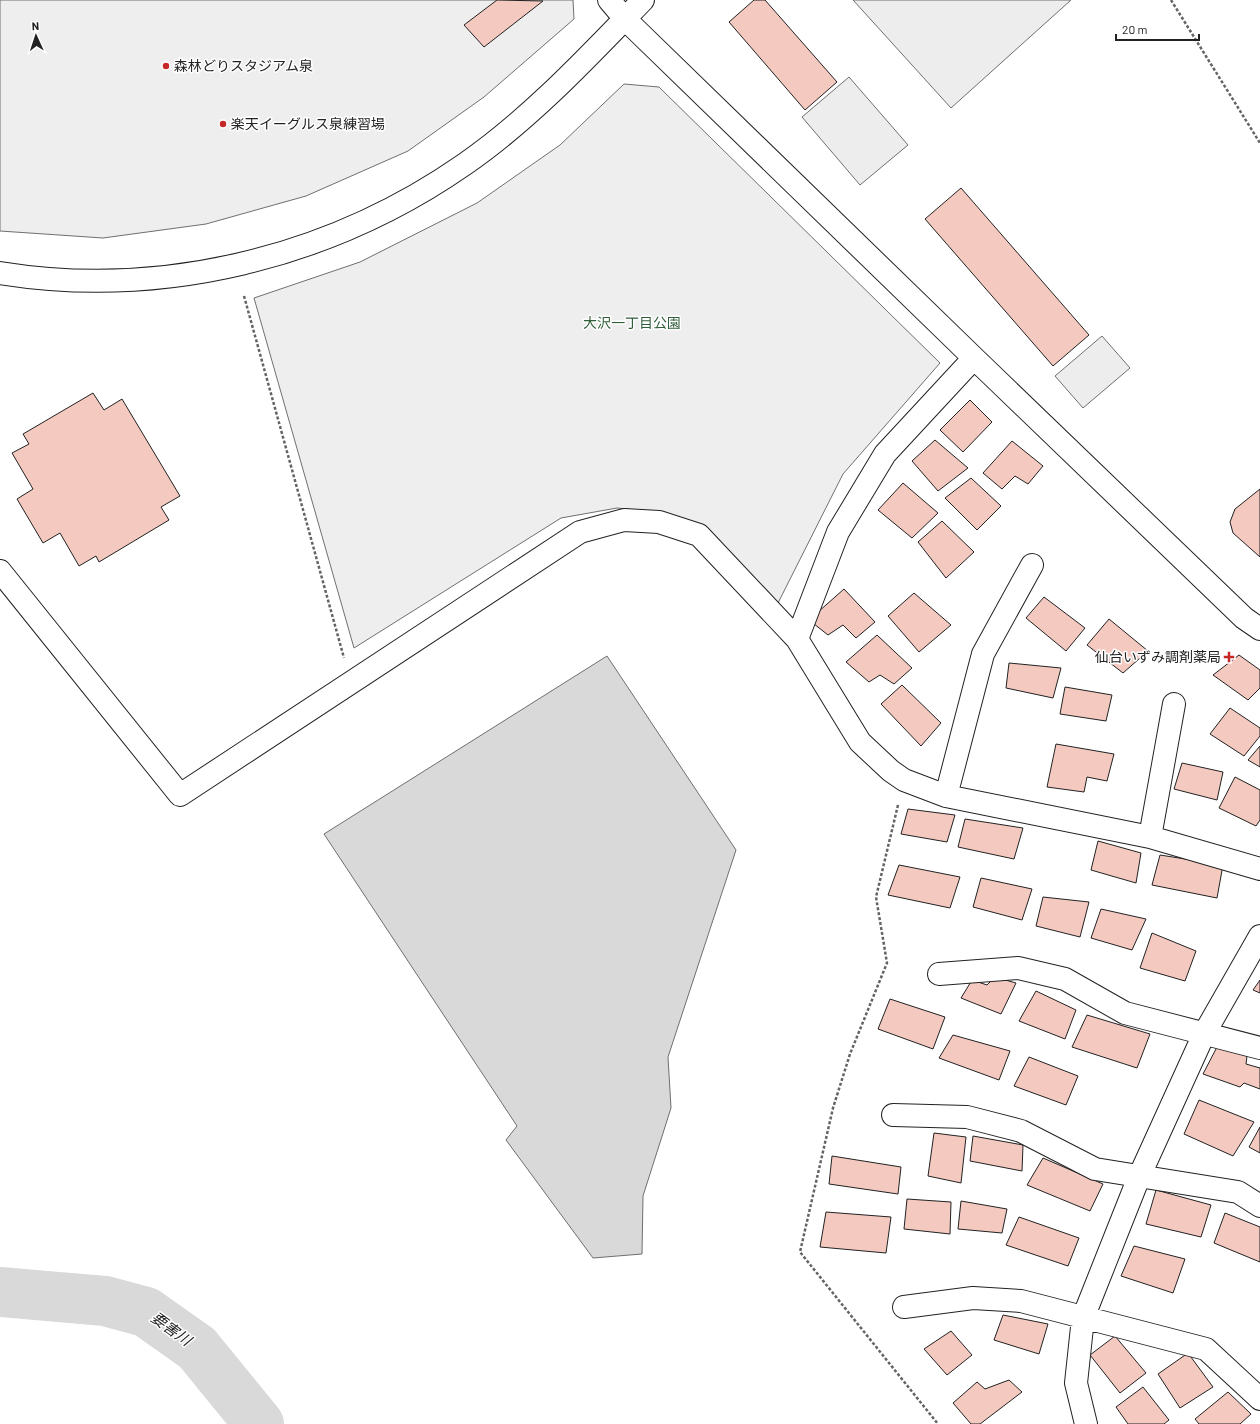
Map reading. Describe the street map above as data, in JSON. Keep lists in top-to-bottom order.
{
  "water": ["要害川"],
  "parks": ["大沢一丁目公園"],
  "places": {
    "other": ["森林どりスタジアム泉", "楽天イーグルス泉練習場"],
    "health": ["仙台いずみ調剤薬局"]
  },
  "scale_bar": "20 m",
  "north": "top"
}
